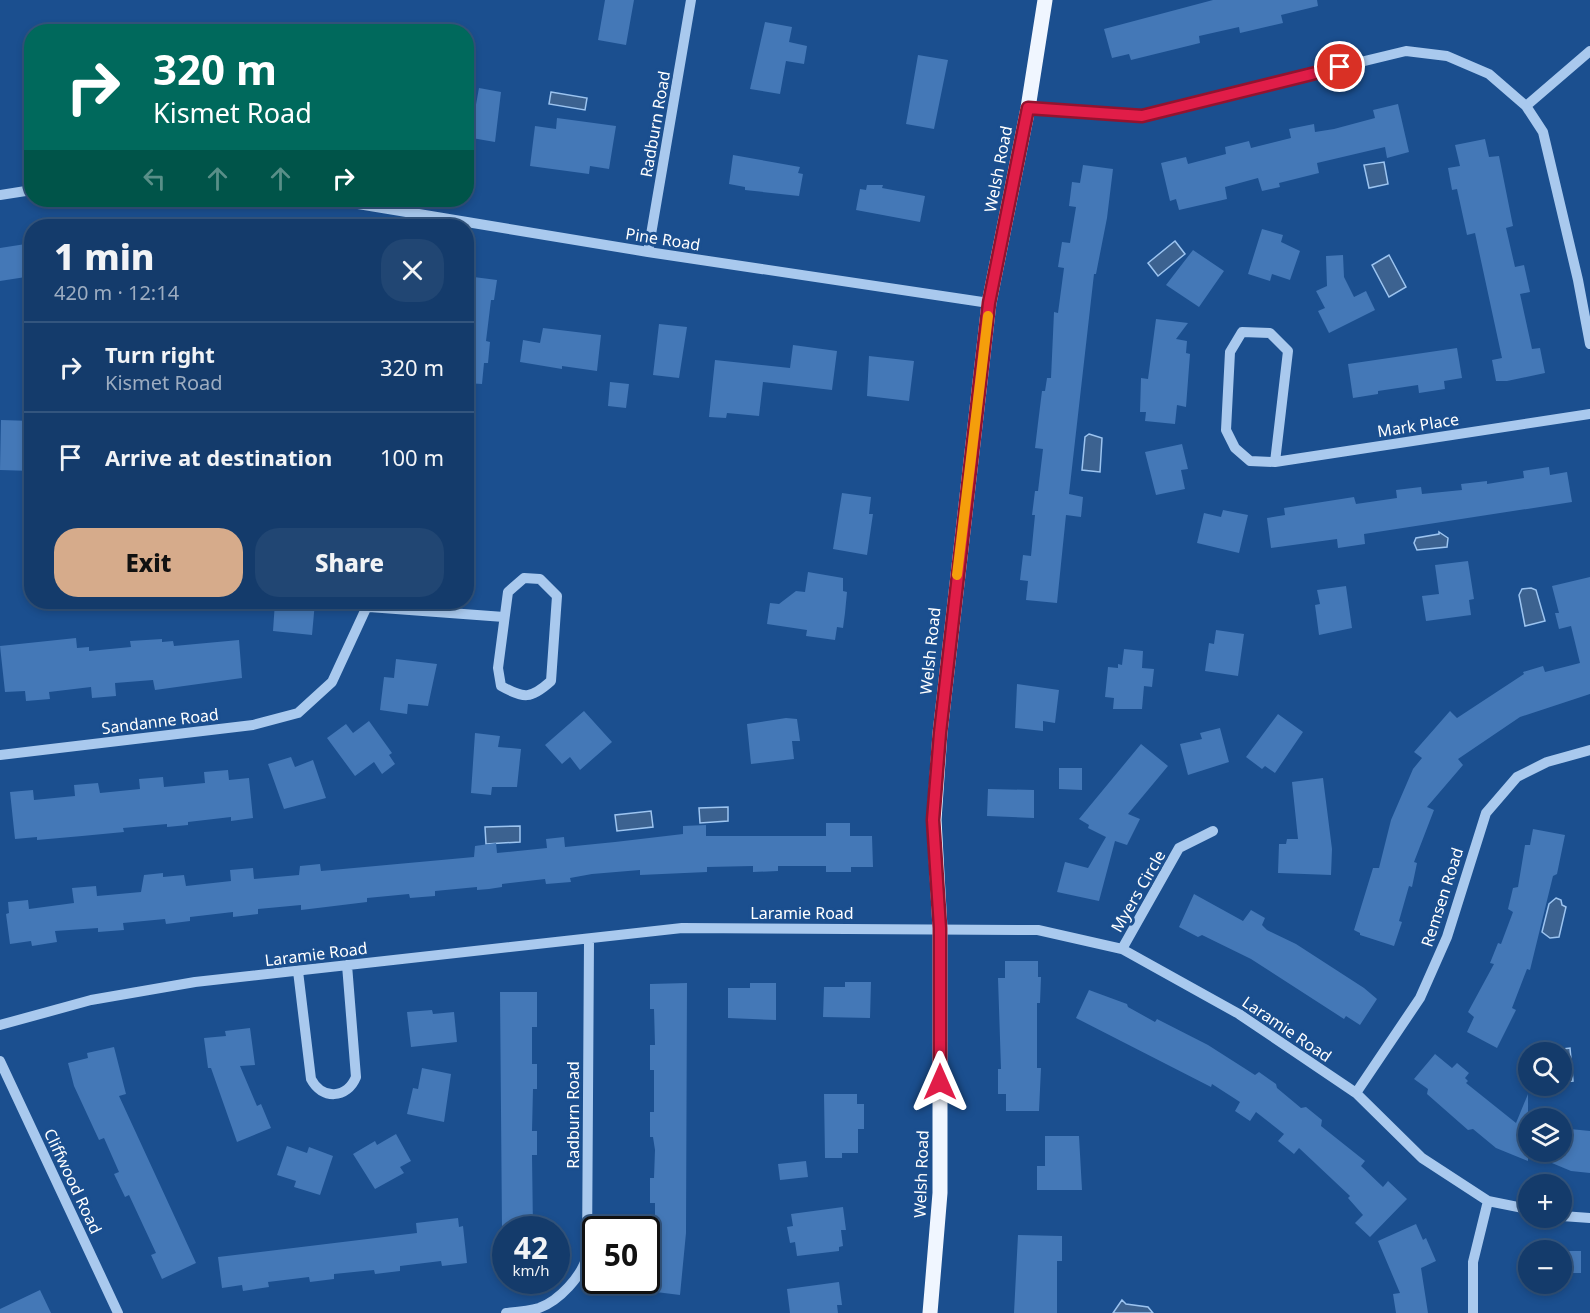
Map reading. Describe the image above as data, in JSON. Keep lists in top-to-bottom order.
{
  "streets": {
    "main road": ["Welsh Road"],
    "street": [
      "Radburn Road",
      "Pine Road",
      "Mark Place",
      "Sandanne Road",
      "Myers Circle",
      "Remsen Road",
      "Laramie Road",
      "Cliffwood Road"
    ]
  },
  "crossings": [
    ["Radburn Road", "Pine Road"],
    ["Radburn Road", "Laramie Road"],
    ["Welsh Road", "Pine Road"],
    ["Welsh Road", "Laramie Road"],
    ["Myers Circle", "Laramie Road"],
    ["Remsen Road", "Laramie Road"]
  ],
  "page": {
    "turn": ["320 m", "Kismet Road"],
    "heading": ["1 min", "420 m · 12:14"],
    "list": [
      {
        "name": "Turn right",
        "note": "Kismet Road",
        "value": "320 m"
      },
      {
        "name": "Arrive at destination",
        "value": "100 m"
      }
    ],
    "buttons": ["Exit", "Share"],
    "map_buttons": ["+", "−"],
    "speed": "42 km/h",
    "limit": "50"
  }
}
